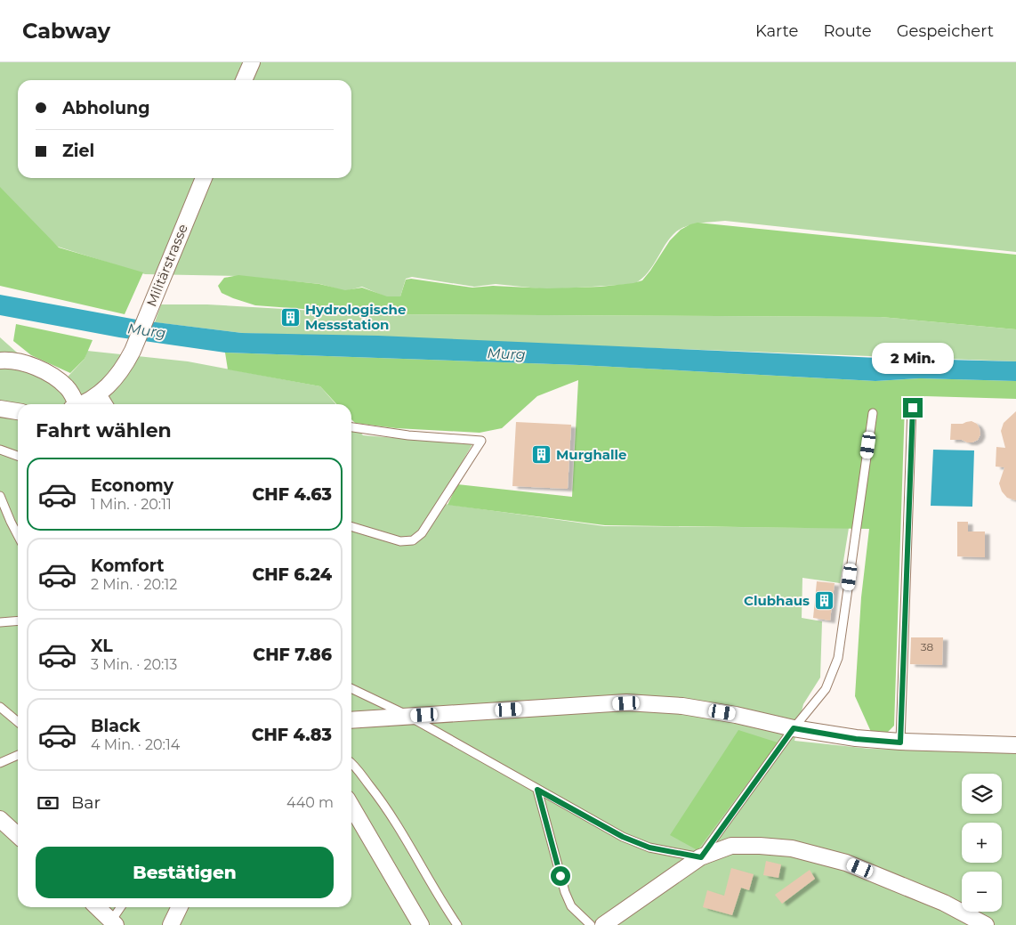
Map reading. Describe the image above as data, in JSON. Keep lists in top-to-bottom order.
{
  "streets": {
    "street": ["Militärstrasse"]
  },
  "water": ["Murg"],
  "places": {
    "building": ["Hydrologische Messstation", "Murghalle", "Clubhaus"]
  },
  "house_numbers": ["38"],
  "page": {
    "header": "Cabway",
    "nav": ["Karte", "Route", "Gespeichert"],
    "banner": ["Abholung", "Ziel"],
    "bubble": "2 Min.",
    "heading": "Fahrt wählen",
    "list": [
      {
        "name": "Economy",
        "note": "1 Min. · 20:11",
        "value": "CHF 4.63"
      },
      {
        "name": "Komfort",
        "note": "2 Min. · 20:12",
        "value": "CHF 6.24"
      },
      {
        "name": "XL",
        "note": "3 Min. · 20:13",
        "value": "CHF 7.86"
      },
      {
        "name": "Black",
        "note": "4 Min. · 20:14",
        "value": "CHF 4.83"
      }
    ],
    "map_buttons": ["+", "−"],
    "pay": ["Bar", "440 m"],
    "buttons": "Bestätigen"
  }
}
